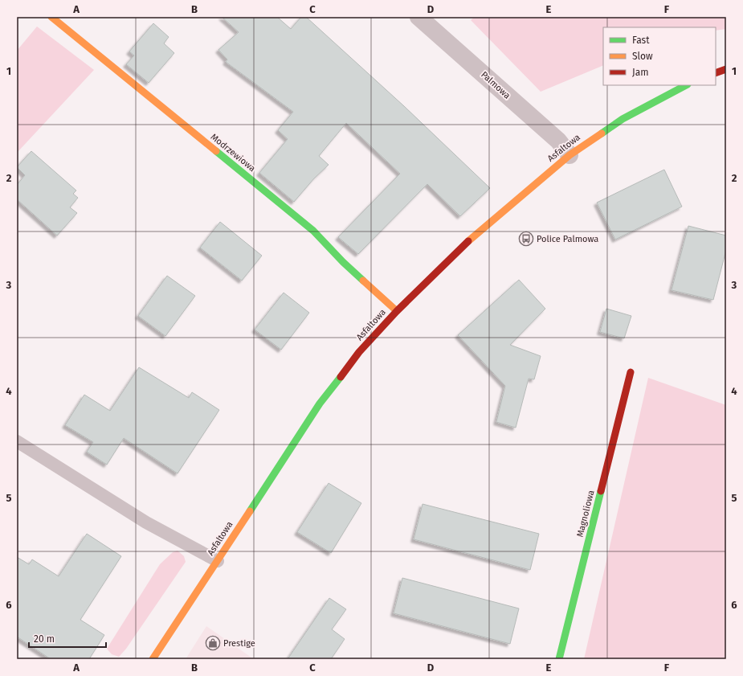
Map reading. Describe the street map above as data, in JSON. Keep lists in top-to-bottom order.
{
  "streets": {
    "street": [
      "Palmowa",
      "Asfaltowa",
      "Modrzewiowa",
      "Magnoliowa"
    ]
  },
  "crossings": [
    ["Palmowa", "Asfaltowa"],
    ["Asfaltowa", "Modrzewiowa"]
  ],
  "places": {
    "bus stop": ["Police Palmowa"],
    "shop": ["Prestige"]
  },
  "legend": ["Fast", "Slow", "Jam"],
  "scale_bar": "20 m",
  "grid": {
    "columns": [
      "A",
      "B",
      "C",
      "D",
      "E",
      "F"
    ],
    "rows": [
      "1",
      "2",
      "3",
      "4",
      "5",
      "6"
    ]
  }
}
